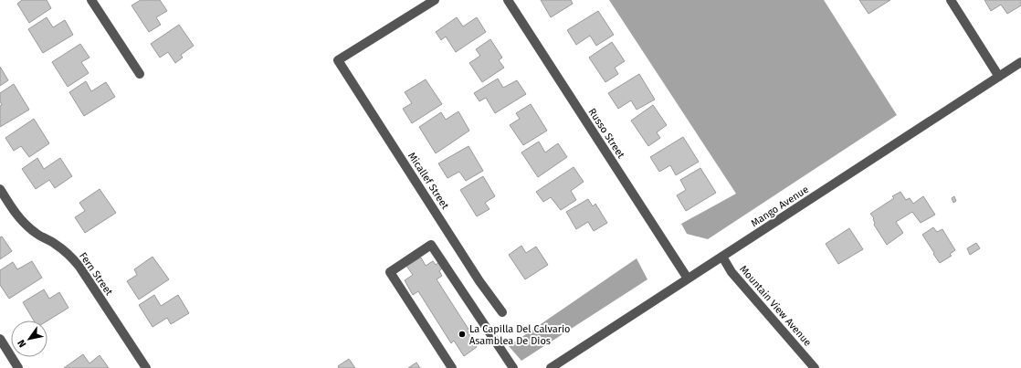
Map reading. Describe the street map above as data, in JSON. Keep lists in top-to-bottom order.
{
  "streets": {
    "street": [
      "Russo Street",
      "Micallef Street",
      "Mango Avenue",
      "Fern Street",
      "Mountain View Avenue"
    ]
  },
  "crossings": [
    ["Russo Street", "Mango Avenue"],
    ["Mango Avenue", "Mountain View Avenue"]
  ],
  "places": ["La Capilla Del Calvario Asamblea De Dios"],
  "north": "bottom left"
}
